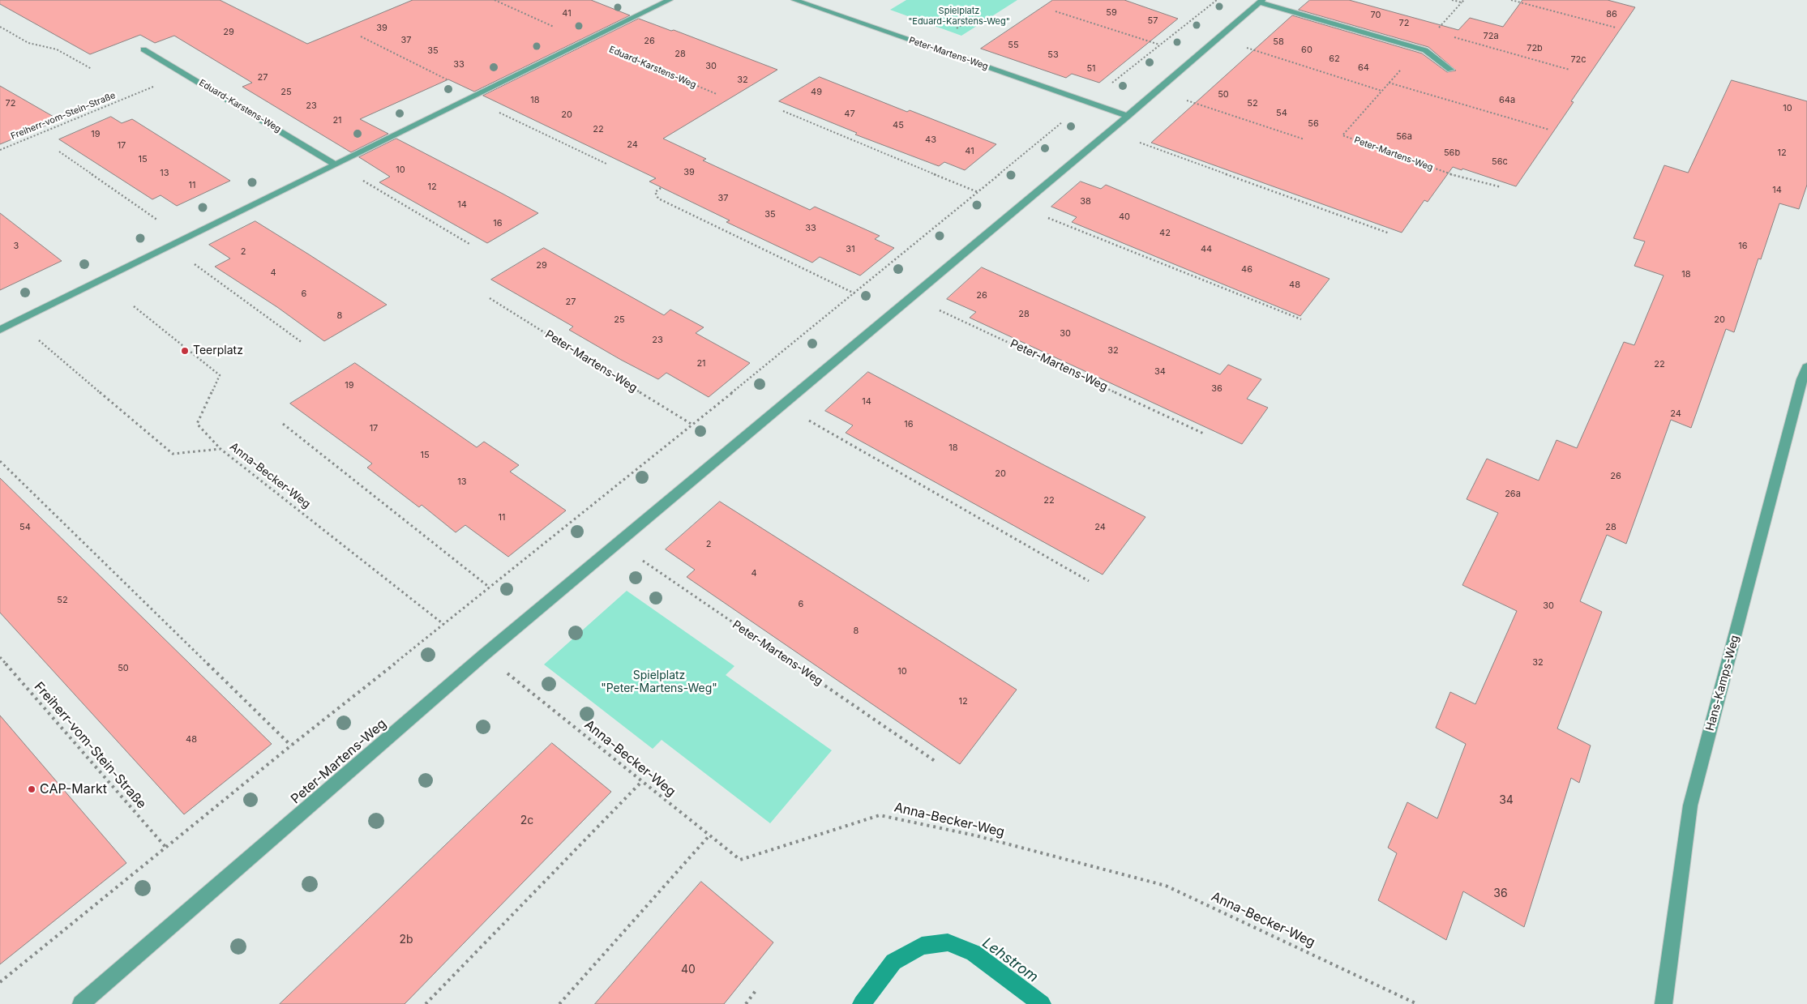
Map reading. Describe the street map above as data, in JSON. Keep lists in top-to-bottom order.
{
  "streets": {
    "street": ["Peter-Martens-Weg", "Eduard-Karstens-Weg", "Hans-Kamps-Weg"],
    "path": ["Freiherr-vom-Stein-Straße", "Anna-Becker-Weg"]
  },
  "water": ["Lehstrom"],
  "parks": ["Spielplatz \"Eduard-Karstens-Weg\"", "Spielplatz \"Peter-Martens-Weg\""],
  "places": ["Teerplatz", "CAP-Markt"],
  "house_numbers": [
    "59",
    "41",
    "86",
    "70",
    "57",
    "72",
    "39",
    "29",
    "72a",
    "37",
    "26",
    "58",
    "55",
    "72b",
    "60",
    "35",
    "28",
    "53",
    "62",
    "72c",
    "33",
    "30",
    "64",
    "51",
    "27",
    "32",
    "25",
    "49",
    "50",
    "18",
    "64a",
    "72",
    "52",
    "23",
    "10",
    "54",
    "47",
    "20",
    "21",
    "56",
    "45",
    "22",
    "19",
    "56a",
    "43",
    "24",
    "17",
    "41",
    "56b",
    "12",
    "15",
    "56c",
    "10",
    "39",
    "13",
    "11",
    "12",
    "14",
    "37",
    "38",
    "14",
    "35",
    "40",
    "16",
    "33",
    "42",
    "3",
    "16",
    "31",
    "44",
    "2",
    "29",
    "46",
    "4",
    "18",
    "48",
    "6",
    "26",
    "27",
    "28",
    "8",
    "25",
    "20",
    "30",
    "23",
    "32",
    "21",
    "22",
    "34",
    "19",
    "36",
    "14",
    "24",
    "16",
    "17",
    "18",
    "15",
    "20",
    "26",
    "13",
    "26a",
    "22",
    "11",
    "54",
    "24",
    "28",
    "2",
    "4",
    "52",
    "6",
    "30",
    "8",
    "32",
    "50",
    "10",
    "12",
    "48",
    "34",
    "2c",
    "36",
    "2b",
    "40"
  ]
}
